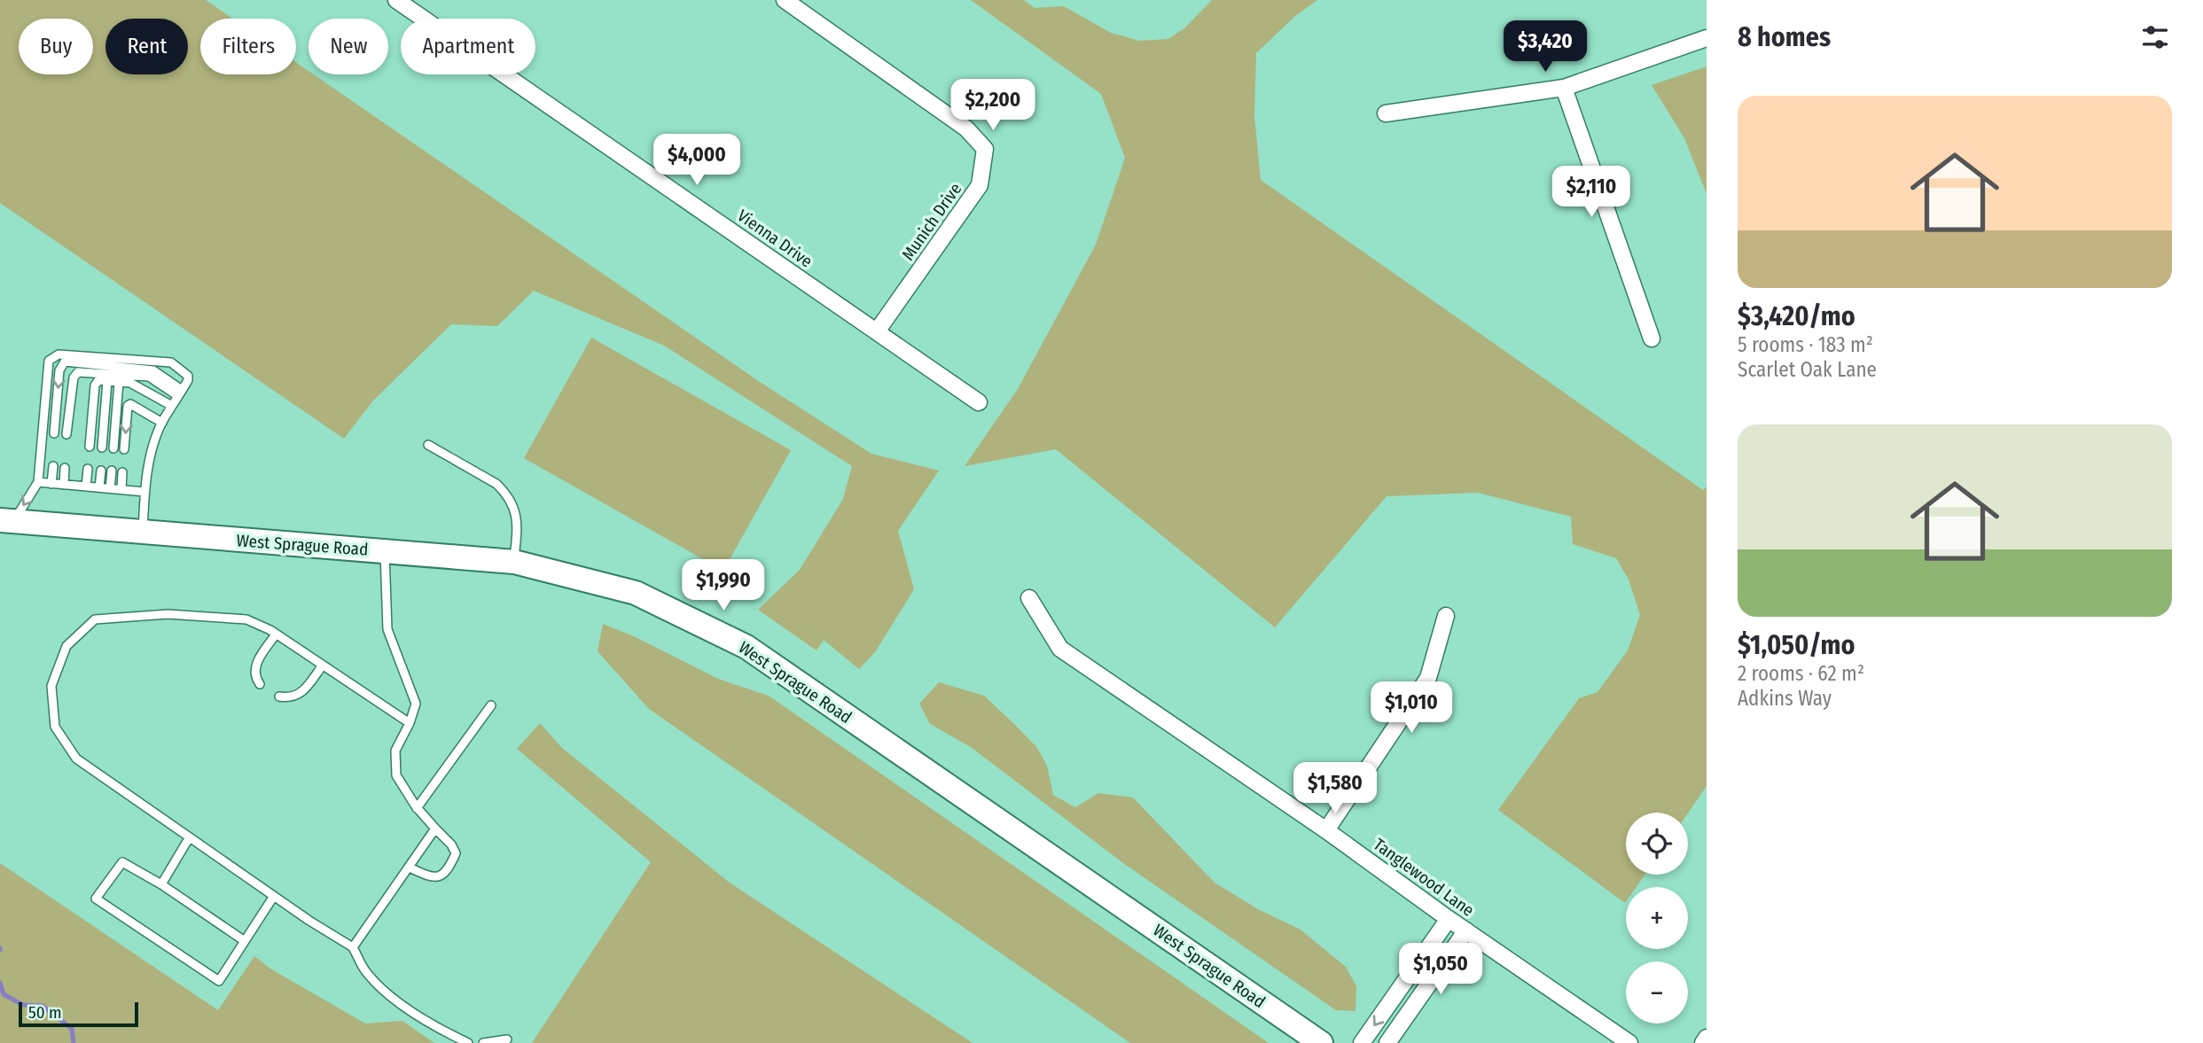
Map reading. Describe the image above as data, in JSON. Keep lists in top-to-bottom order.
{
  "streets": {
    "street": [
      "Munich Drive",
      "Vienna Drive",
      "West Sprague Road",
      "Tanglewood Lane"
    ]
  },
  "crossings": [
    ["Munich Drive", "Vienna Drive"]
  ],
  "scale_bar": "50 m",
  "page": {
    "heading": "8 homes",
    "chip": [
      "Buy",
      "Rent",
      "Filters",
      "New",
      "Apartment"
    ],
    "price": [
      "$3,420",
      "$2,200",
      "$4,000",
      "$2,110",
      "$1,990",
      "$1,010",
      "$1,580",
      "$1,050"
    ],
    "list": [
      {
        "name": "$3,420/mo",
        "note": "5 rooms · 183 m² · Scarlet Oak Lane"
      },
      {
        "name": "$1,050/mo",
        "note": "2 rooms · 62 m² · Adkins Way"
      }
    ],
    "map_buttons": ["+", "−"],
    "scale": "50 m"
  }
}
